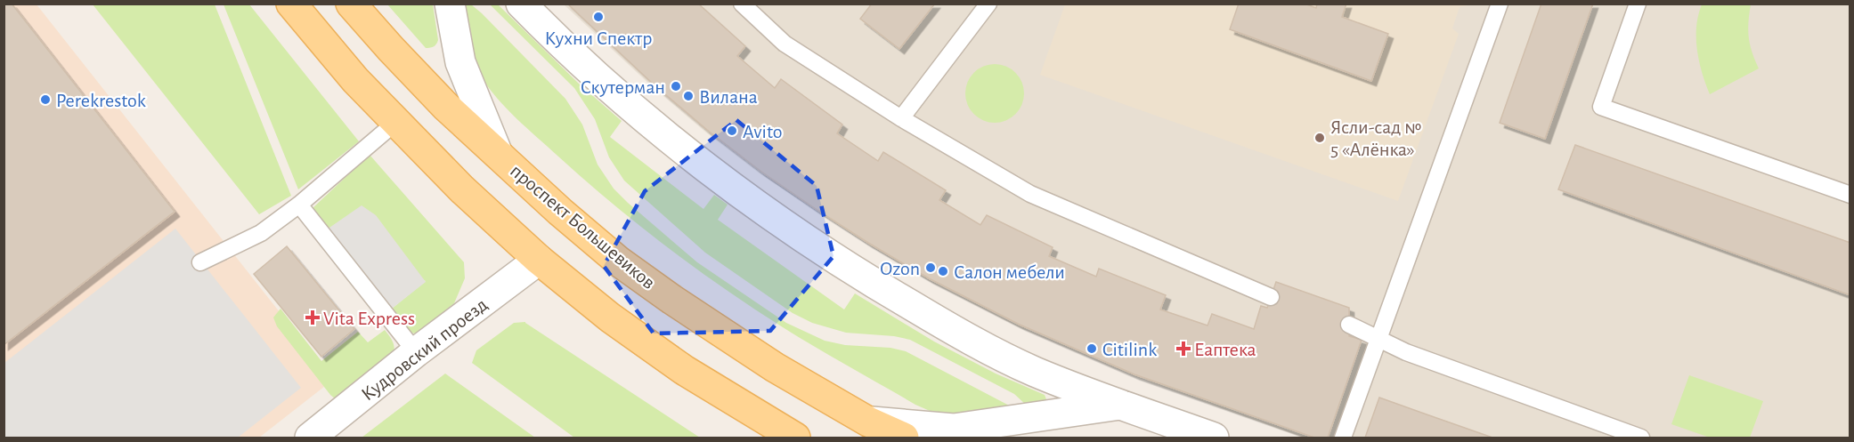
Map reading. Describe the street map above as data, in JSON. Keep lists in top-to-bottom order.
{
  "streets": {
    "main road": ["проспект Большевиков"],
    "street": ["Кудровский проезд"]
  },
  "places": {
    "other": [
      "Кухни Спектр",
      "Скутерман",
      "Вилана",
      "Perekrestok",
      "Avito",
      "Ясли-сад № 5 «Алёнка»",
      "Ozon",
      "Салон мебели",
      "Citilink"
    ],
    "health": ["Vita Express", "Еаптека"]
  }
}
